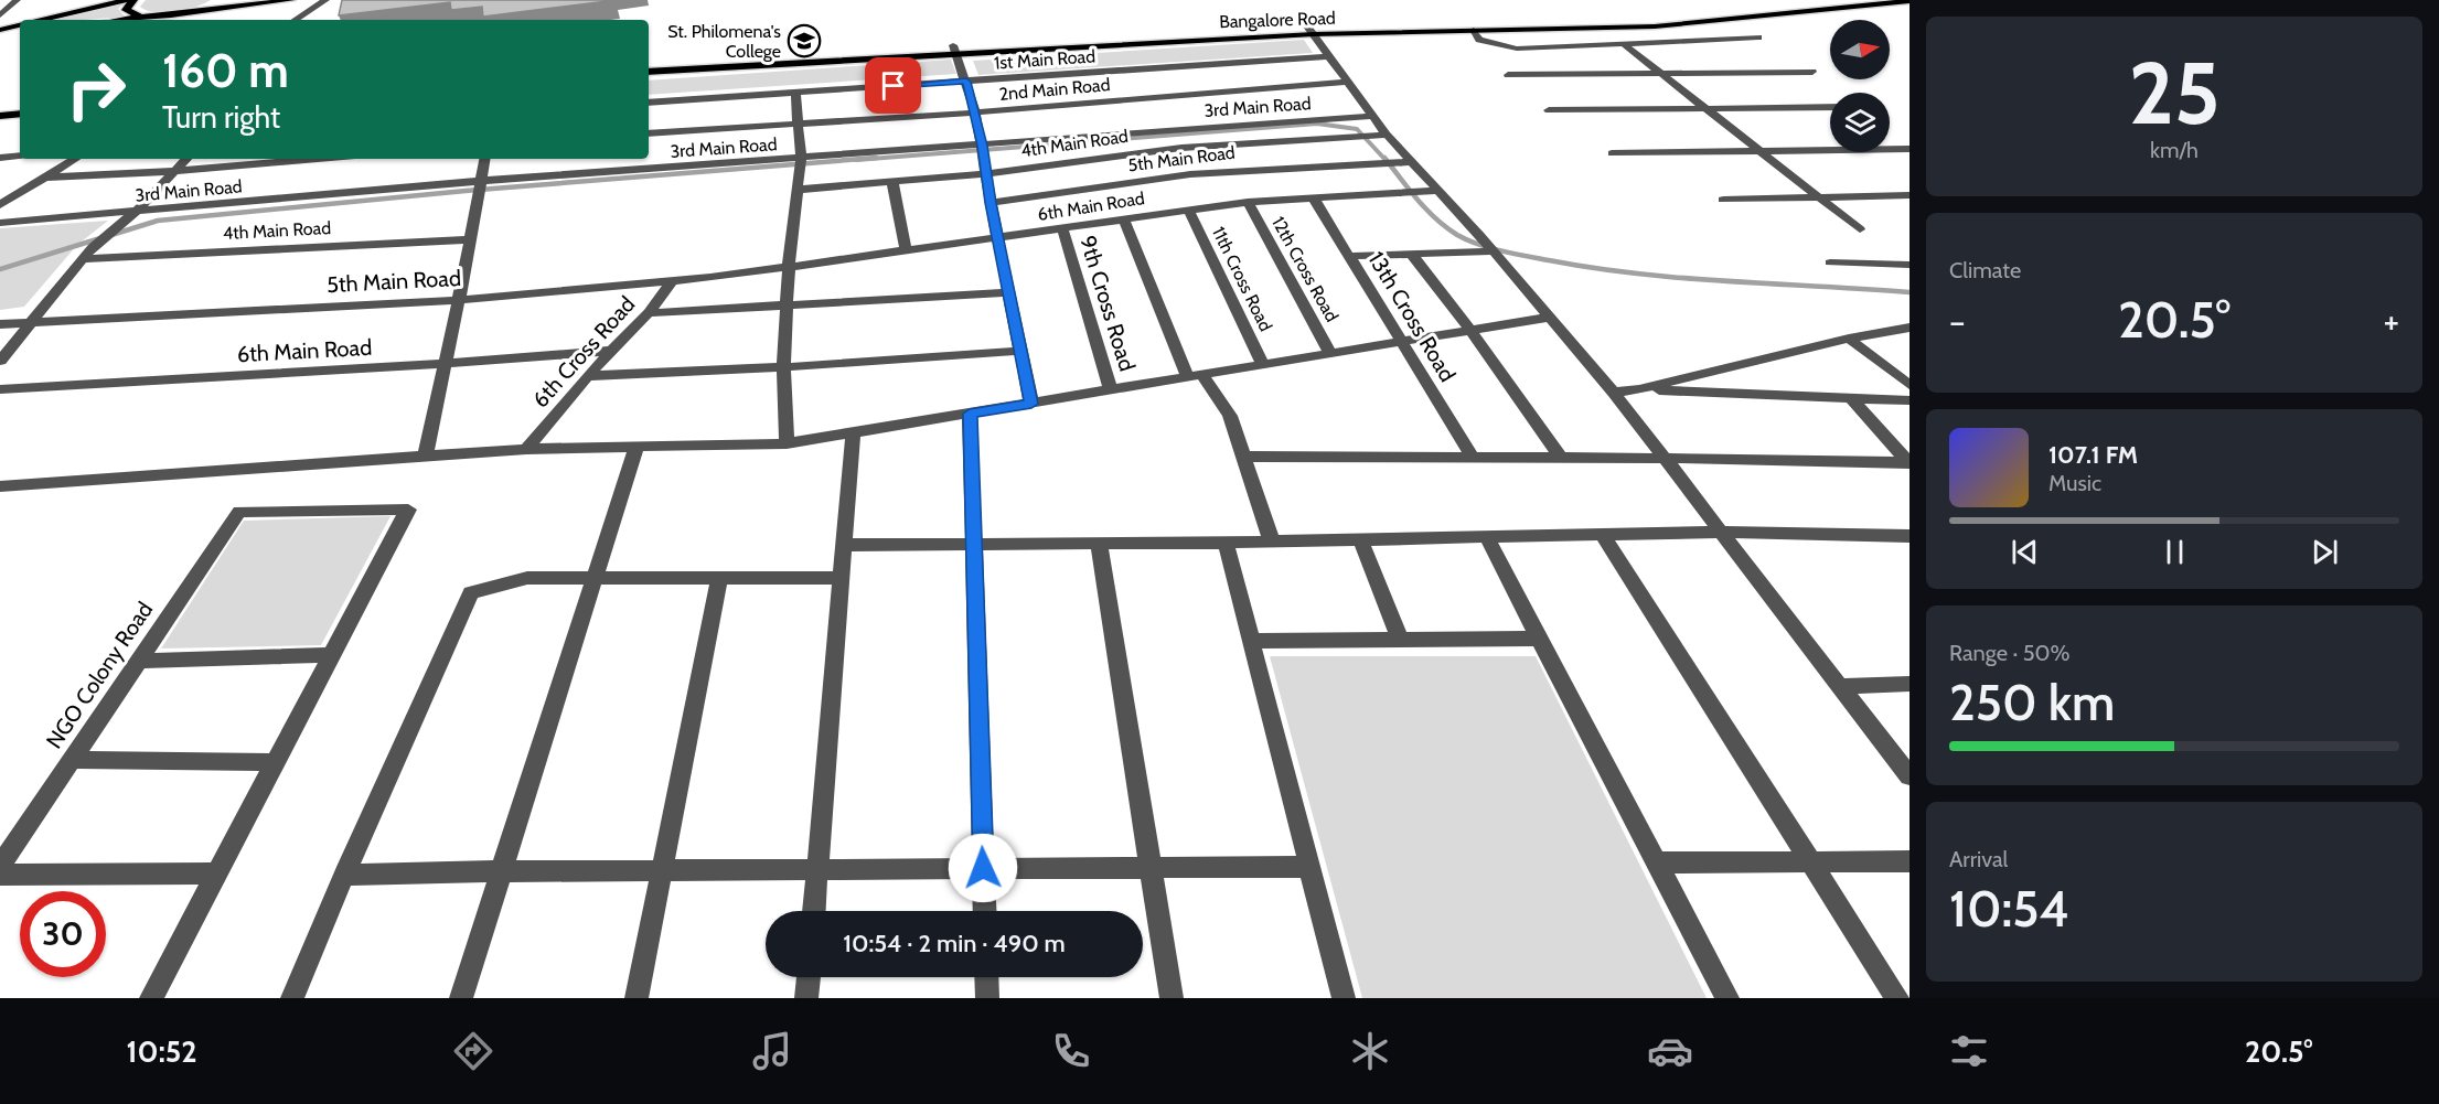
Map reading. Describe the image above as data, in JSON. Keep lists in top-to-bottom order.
{
  "streets": {
    "main road": ["Bangalore Road"],
    "street": [
      "1st Main Road",
      "2nd Main Road",
      "3rd Main Road",
      "4th Main Road",
      "5th Main Road",
      "6th Main Road",
      "12th Cross Road",
      "11th Cross Road",
      "9th Cross Road",
      "13th Cross Road",
      "6th Cross Road",
      "NGO Colony Road"
    ]
  },
  "crossings": [
    ["5th Main Road", "6th Main Road"],
    ["5th Main Road", "6th Cross Road"],
    ["6th Main Road", "12th Cross Road"],
    ["6th Main Road", "11th Cross Road"],
    ["6th Main Road", "9th Cross Road"],
    ["6th Main Road", "13th Cross Road"],
    ["6th Main Road", "6th Cross Road"]
  ],
  "places": {
    "school or university": ["St. Philomena's College"]
  },
  "north": "right",
  "page": {
    "tile": [
      ["25", "km/h"],
      "Climate",
      ["Range · 50%", "250 km"],
      ["Arrival", "10:54"]
    ],
    "turn": ["160 m", "Turn right"],
    "heat": ["−", "20.5°", "+"],
    "song": ["107.1 FM", "Music"],
    "limit": "30",
    "trip": "10:54 · 2 min · 490 m",
    "tabs": ["10:52", "20.5°"]
  }
}
